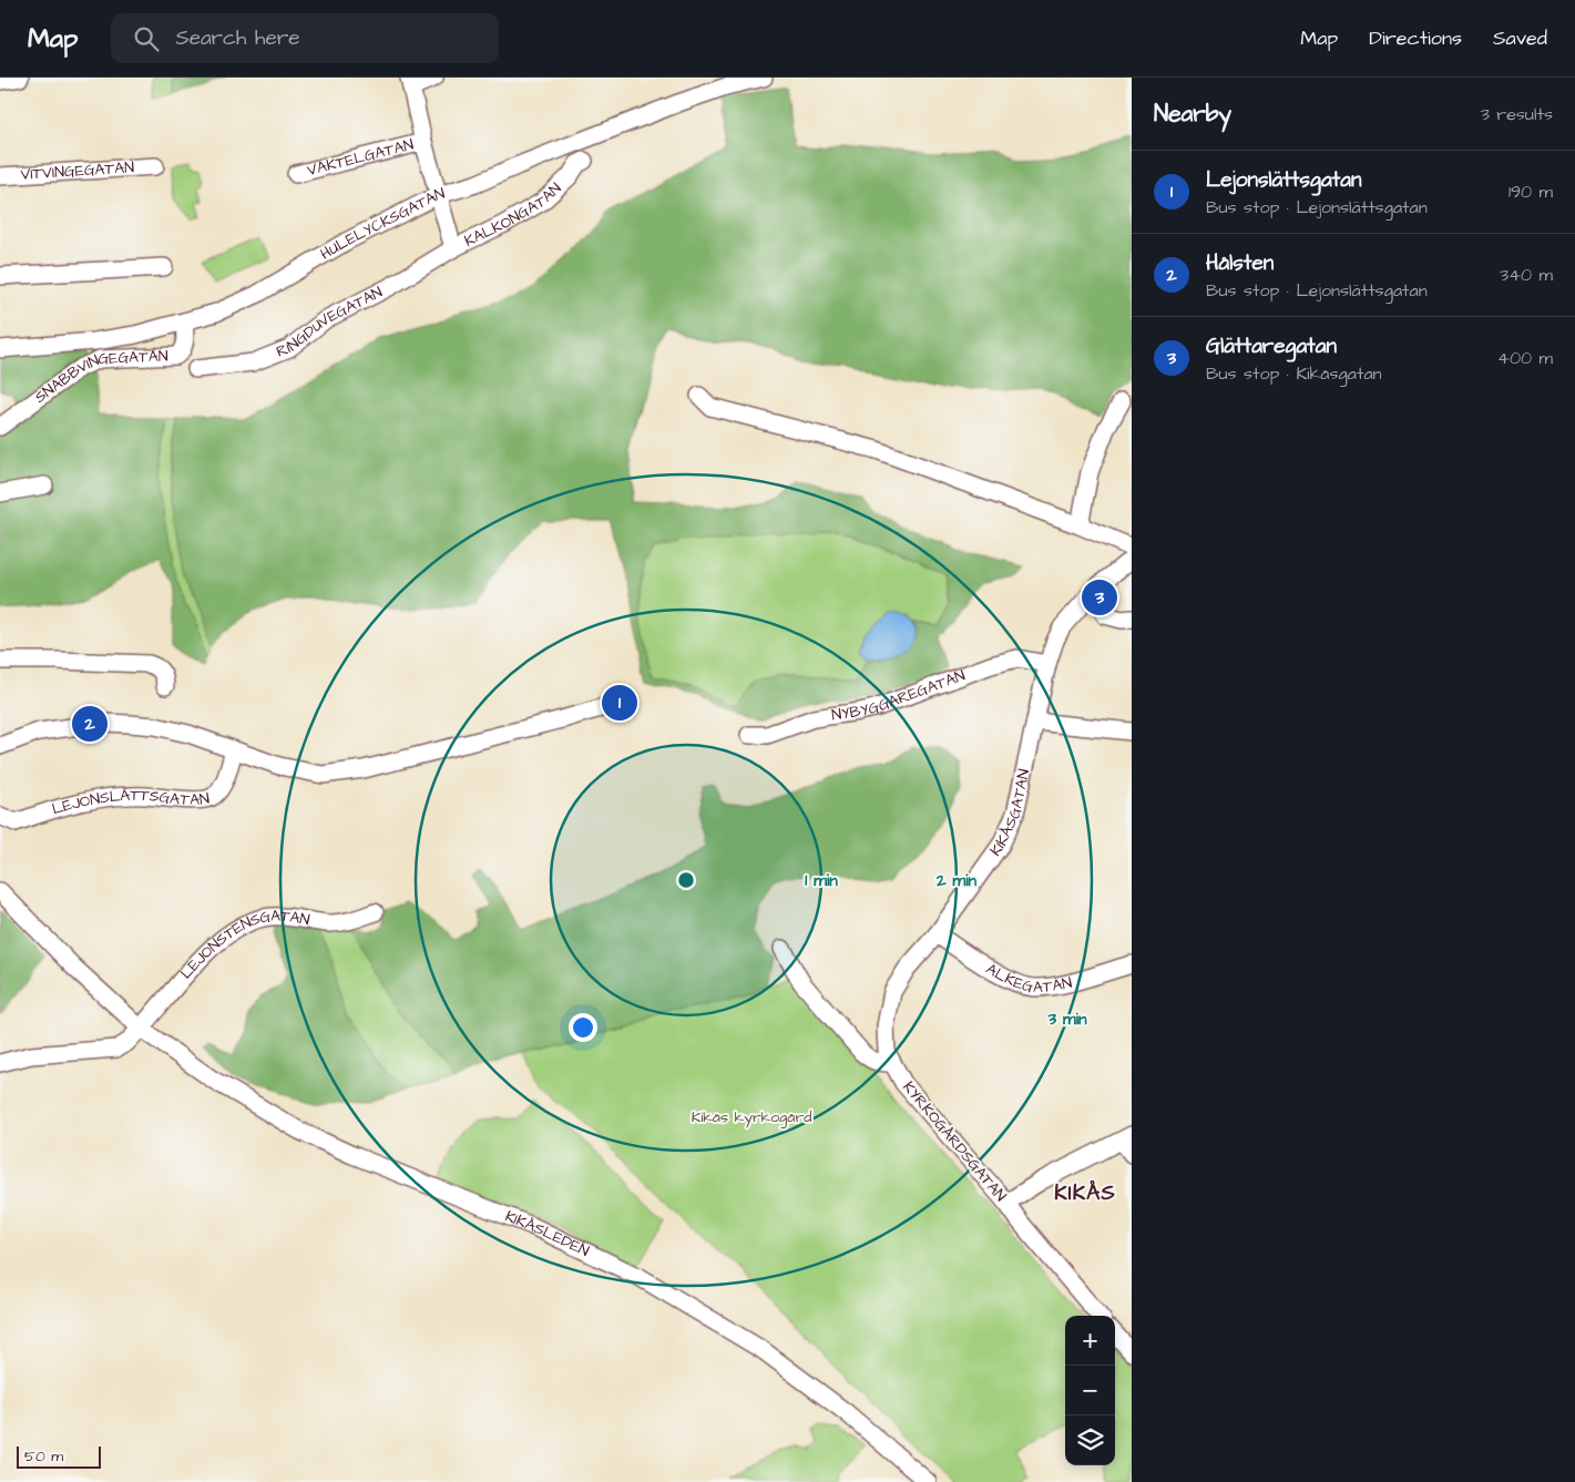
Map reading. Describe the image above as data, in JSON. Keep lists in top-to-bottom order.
{
  "streets": {
    "street": [
      "VAKTELGATAN",
      "VITVINGEGATAN",
      "KALKONGATAN",
      "HULELYCKSGATAN",
      "RINGDUVEGATAN",
      "SNABBVINGEGATAN",
      "NYBYGGAREGATAN",
      "LEJONSLÄTTSGATAN",
      "KIKÅSGATAN",
      "LEJONSTENSGATAN",
      "ALKEGATAN",
      "KYRKOGÅRDSGATAN",
      "KIKÅSLEDEN"
    ]
  },
  "crossings": [
    ["VAKTELGATAN", "KALKONGATAN"],
    ["VAKTELGATAN", "HULELYCKSGATAN"],
    ["KALKONGATAN", "HULELYCKSGATAN"],
    ["KALKONGATAN", "RINGDUVEGATAN"],
    ["HULELYCKSGATAN", "SNABBVINGEGATAN"],
    ["NYBYGGAREGATAN", "KIKÅSGATAN"],
    ["KIKÅSGATAN", "ALKEGATAN"],
    ["KIKÅSGATAN", "KYRKOGÅRDSGATAN"],
    ["LEJONSTENSGATAN", "KIKÅSLEDEN"]
  ],
  "districts": ["KIKÅS"],
  "parks": ["Kikås kyrkogård"],
  "scale_bar": "50 m",
  "page": {
    "header": "Map",
    "search": "Search here",
    "nav": ["Map", "Directions", "Saved"],
    "heading": ["Nearby", "3 results"],
    "list": [
      {
        "mark": "1",
        "name": "Lejonslättsgatan",
        "note": "Bus stop · Lejonslättsgatan",
        "value": "190 m"
      },
      {
        "mark": "2",
        "name": "Hålsten",
        "note": "Bus stop · Lejonslättsgatan",
        "value": "340 m"
      },
      {
        "mark": "3",
        "name": "Glättaregatan",
        "note": "Bus stop · Kikåsgatan",
        "value": "400 m"
      }
    ],
    "pins": ["3", "1", "2"],
    "map_buttons": ["+", "−"],
    "scale": "50 m"
  },
  "rings": ["1 min", "2 min", "3 min"]
}
